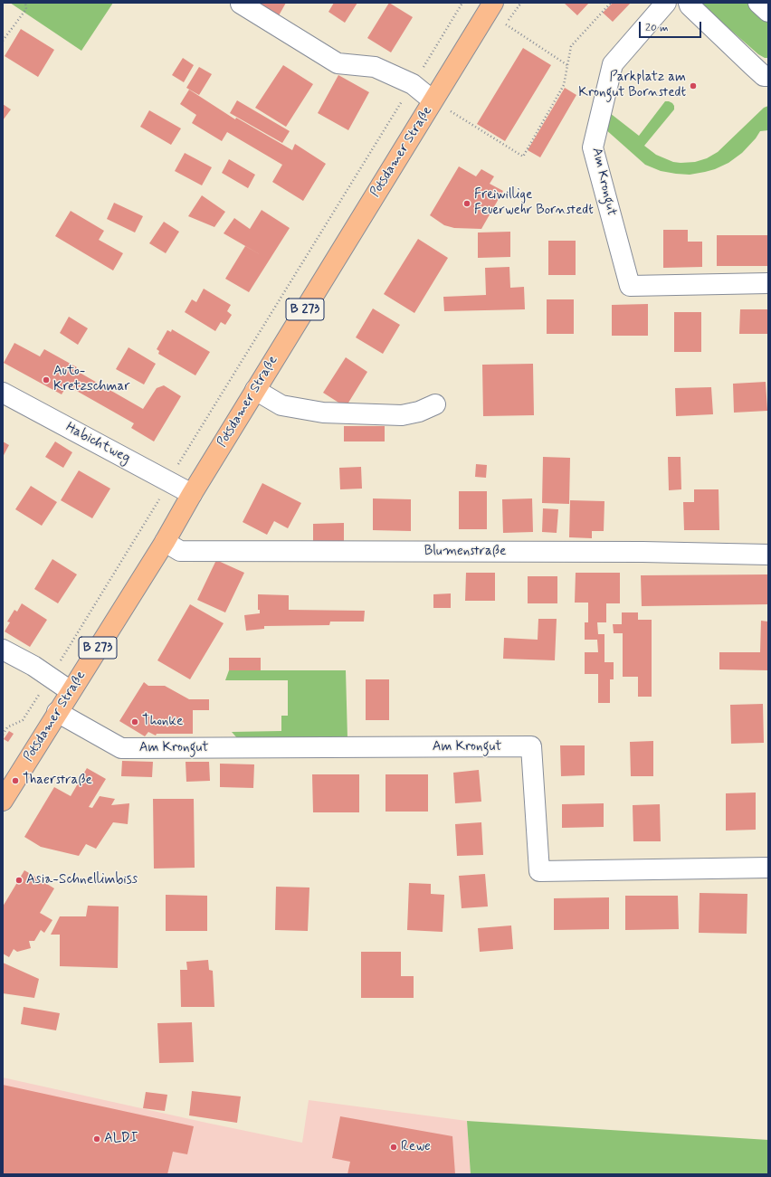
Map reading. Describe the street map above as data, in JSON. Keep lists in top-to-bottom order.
{
  "streets": {
    "main road": ["Potsdamer Straße", "B 273"],
    "street": ["Am Krongut", "Habichtweg", "Blumenstraße"]
  },
  "crossings": [
    ["Potsdamer Straße", "Am Krongut"],
    ["Potsdamer Straße", "Habichtweg"],
    ["Potsdamer Straße", "Blumenstraße"]
  ],
  "places": [
    "Parkplatz am Krongut Bornstedt",
    "Freiwillige Feuerwehr Bornstedt",
    "Auto- Kretzschmar",
    "Thonke",
    "Thaerstraße",
    "Asia-Schnellimbiss",
    "ALDI",
    "Rewe"
  ],
  "scale_bar": "20 m"
}
